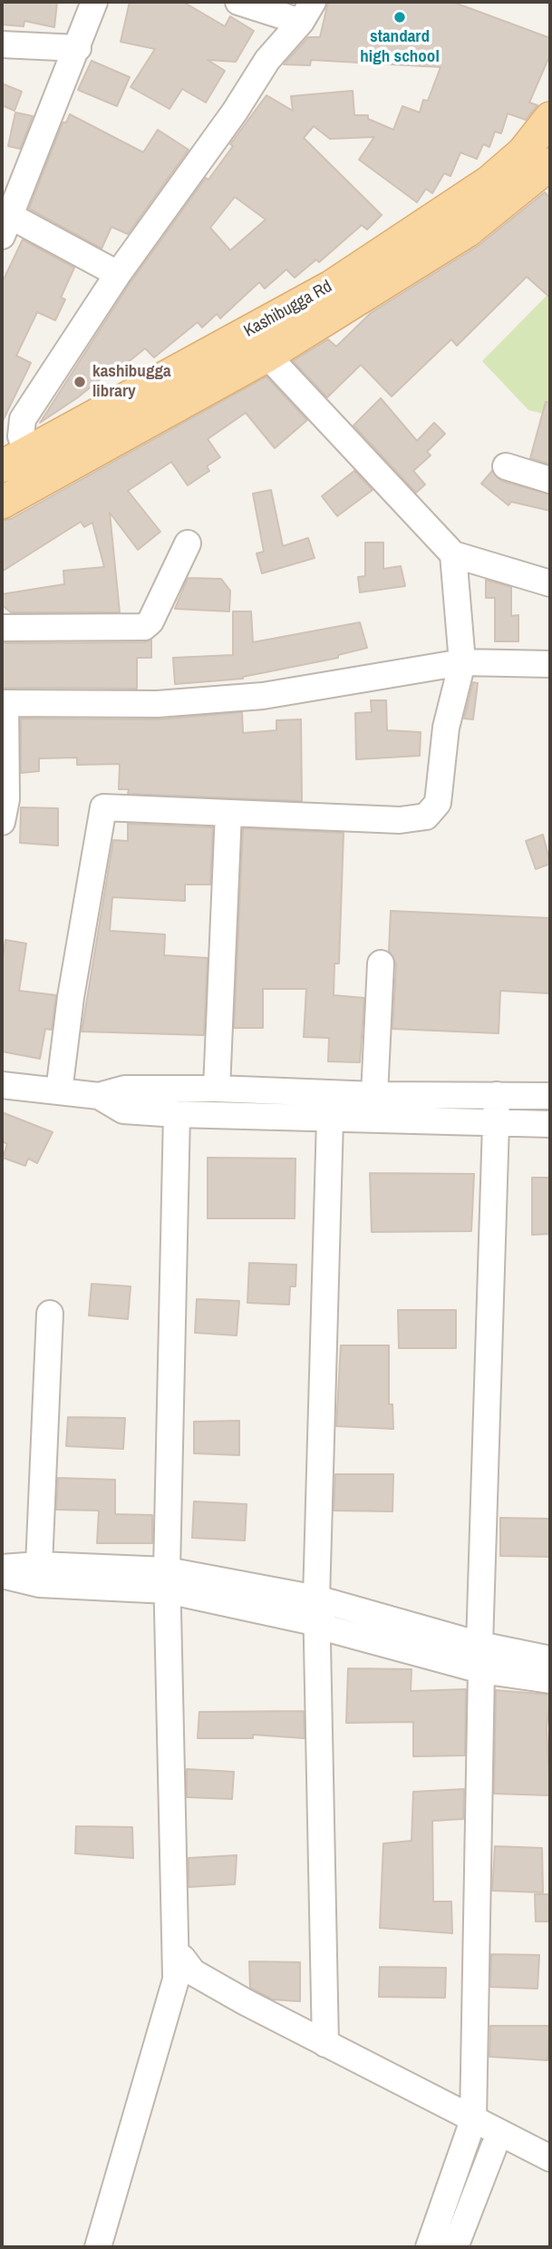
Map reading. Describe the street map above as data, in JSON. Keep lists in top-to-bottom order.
{
  "streets": {
    "main road": ["Kashibugga Rd"]
  },
  "places": ["standard high school", "kashibugga library"]
}
